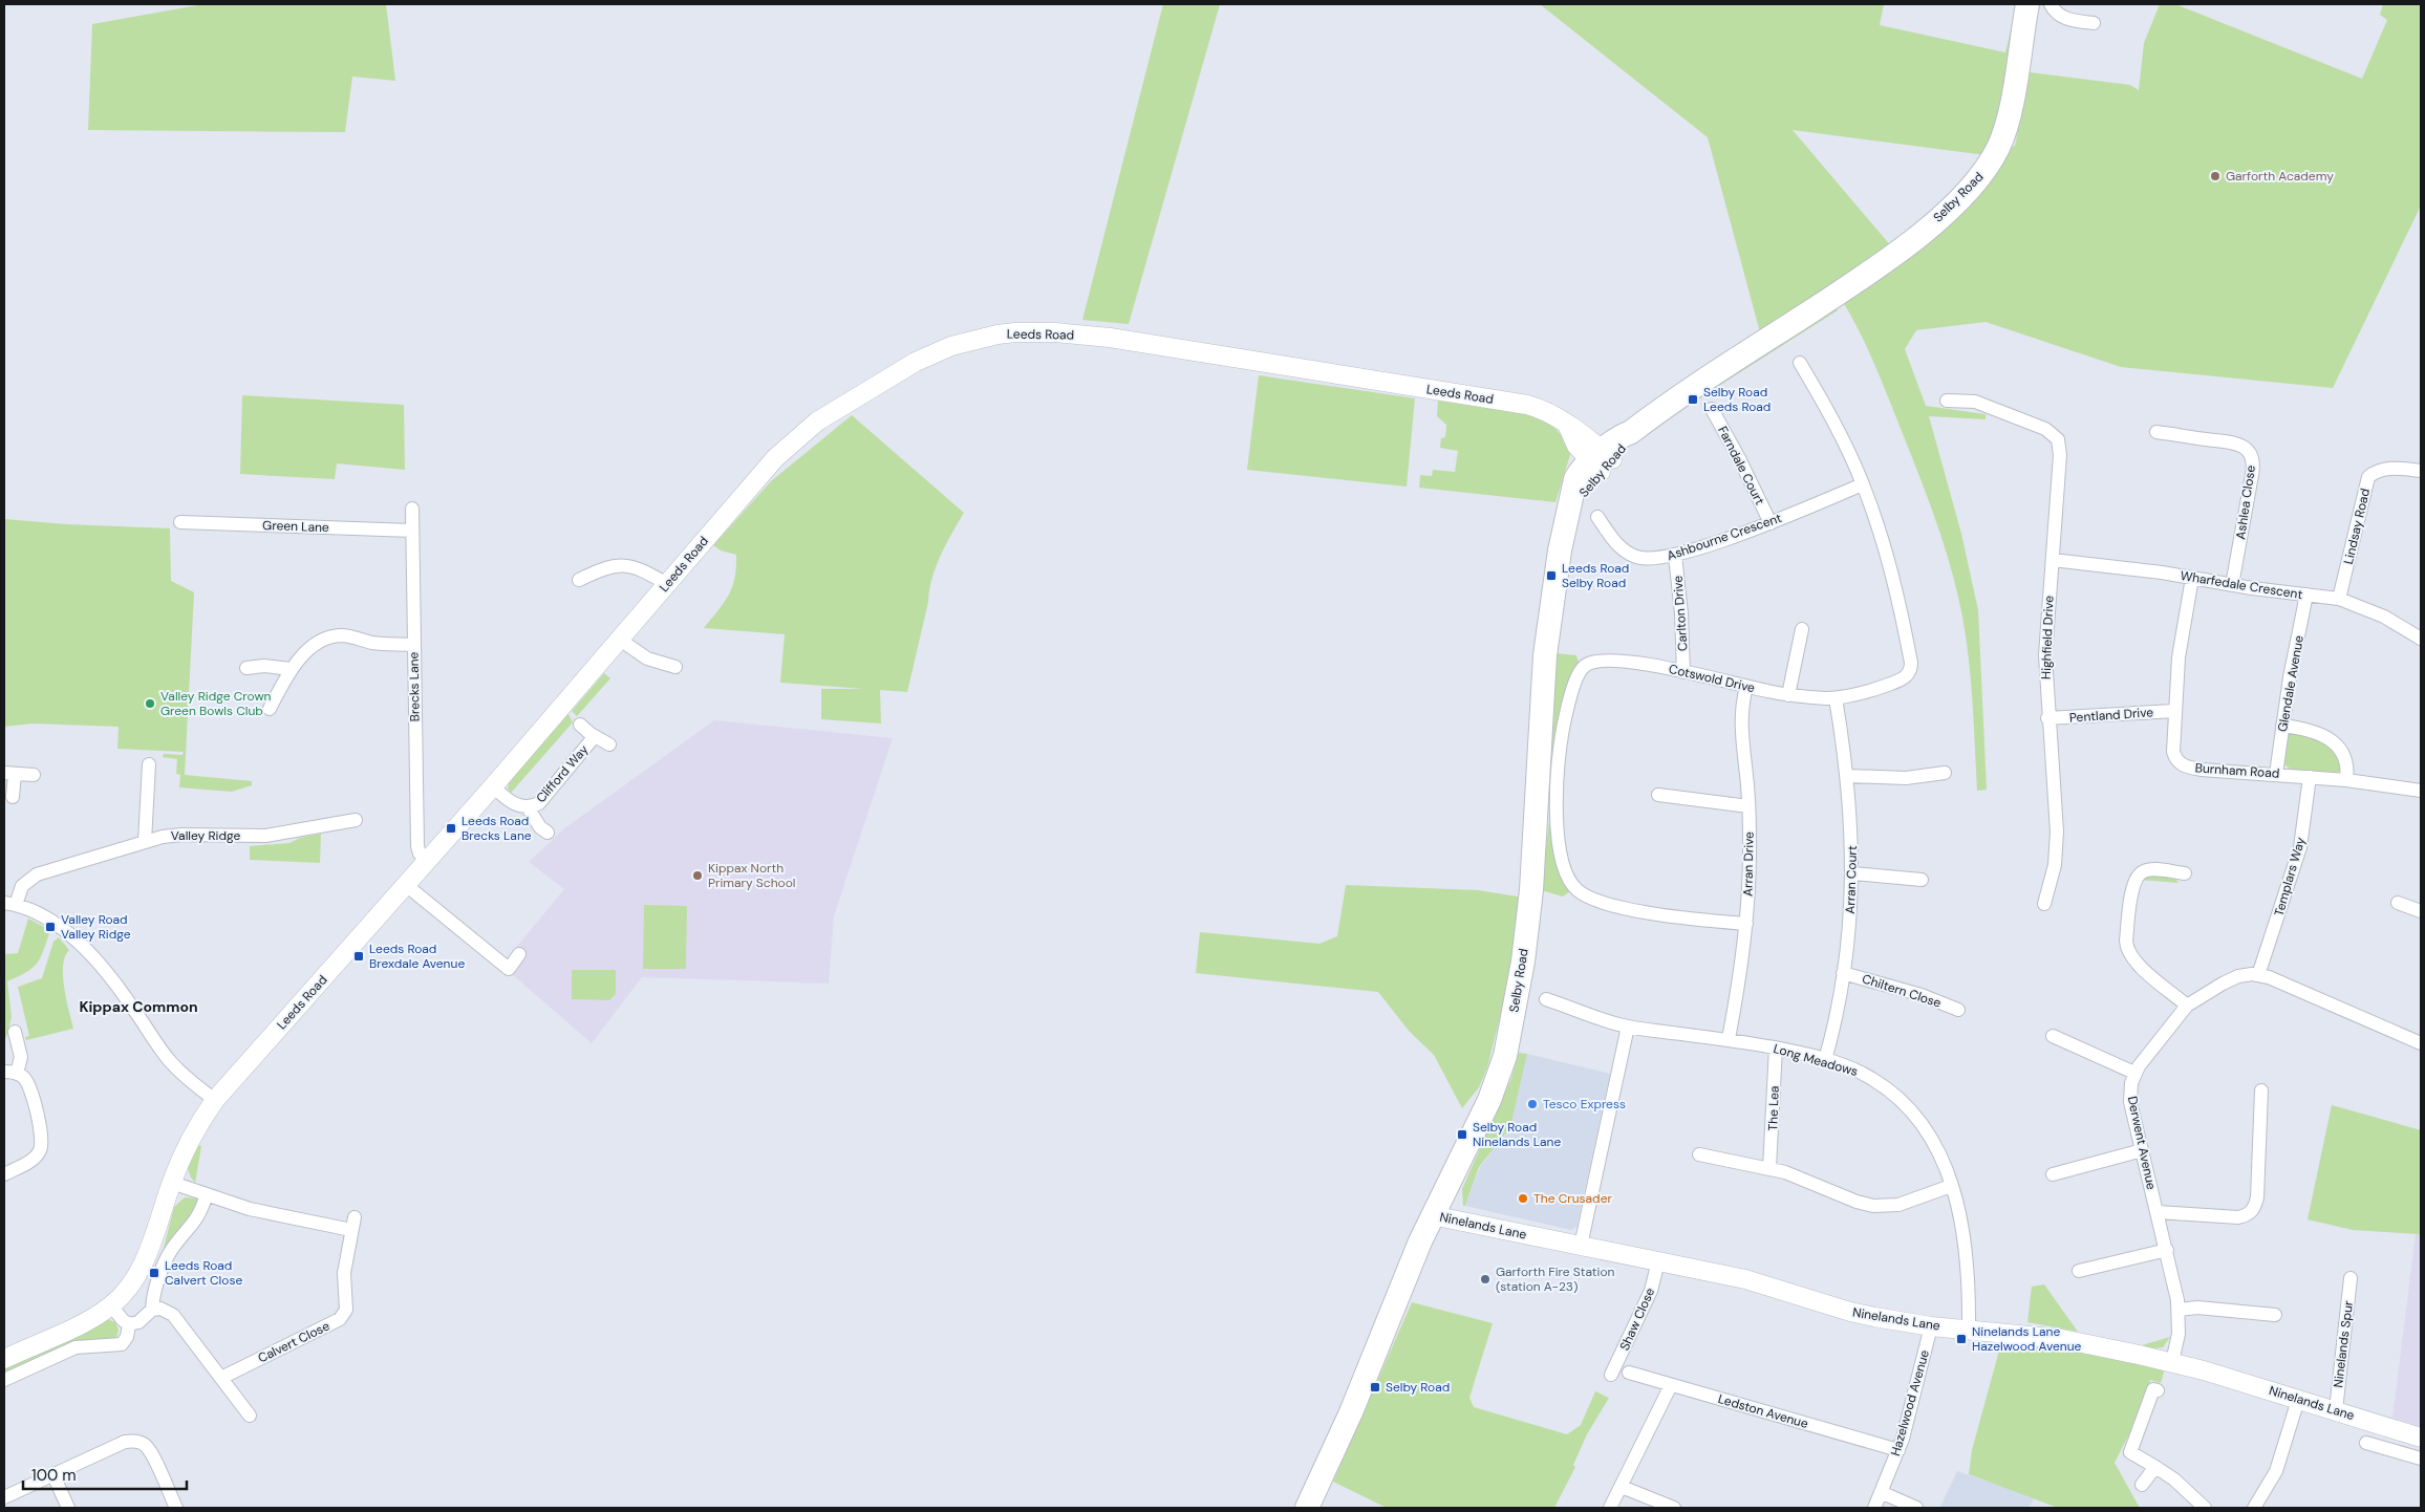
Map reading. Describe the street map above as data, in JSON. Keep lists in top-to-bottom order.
{
  "streets": {
    "highway": ["Selby Road"],
    "main road": ["Leeds Road", "Ninelands Lane"],
    "street": [
      "Farndale Court",
      "Ashlea Close",
      "Green Lane",
      "Lindsay Road",
      "Ashbourne Crescent",
      "Wharfedale Crescent",
      "Carlton Drive",
      "Highfield Drive",
      "Cotswold Drive",
      "Glendale Avenue",
      "Brecks Lane",
      "Pentland Drive",
      "Burnham Road",
      "Clifford Way",
      "Valley Ridge",
      "Arran Drive",
      "Templars Way",
      "Arran Court",
      "Chiltern Close",
      "Long Meadows",
      "The Lea",
      "Derwent Avenue",
      "Shaw Close",
      "Calvert Close",
      "Ninelands Spur",
      "Hazelwood Avenue",
      "Ledston Avenue"
    ]
  },
  "crossings": [
    ["Selby Road", "Leeds Road"],
    ["Selby Road", "Ninelands Lane"],
    ["Leeds Road", "Brecks Lane"],
    ["Leeds Road", "Clifford Way"],
    ["Leeds Road", "Calvert Close"],
    ["Farndale Court", "Ashbourne Crescent"],
    ["Ashlea Close", "Wharfedale Crescent"],
    ["Green Lane", "Brecks Lane"],
    ["Lindsay Road", "Wharfedale Crescent"],
    ["Ashbourne Crescent", "Carlton Drive"],
    ["Ashbourne Crescent", "Cotswold Drive"],
    ["Wharfedale Crescent", "Highfield Drive"],
    ["Wharfedale Crescent", "Glendale Avenue"],
    ["Wharfedale Crescent", "Burnham Road"],
    ["Carlton Drive", "Cotswold Drive"],
    ["Highfield Drive", "Pentland Drive"],
    ["Cotswold Drive", "Arran Drive"],
    ["Cotswold Drive", "Arran Court"],
    ["Glendale Avenue", "Burnham Road"],
    ["Pentland Drive", "Burnham Road"],
    ["Burnham Road", "Templars Way"],
    ["Arran Drive", "Long Meadows"],
    ["Templars Way", "Derwent Avenue"],
    ["Arran Court", "Chiltern Close"],
    ["Arran Court", "Long Meadows"],
    ["Long Meadows", "The Lea"],
    ["Long Meadows", "Ninelands Lane"],
    ["Derwent Avenue", "Ninelands Lane"],
    ["Ninelands Lane", "Shaw Close"],
    ["Ninelands Lane", "Ninelands Spur"],
    ["Ninelands Lane", "Hazelwood Avenue"],
    ["Hazelwood Avenue", "Ledston Avenue"]
  ],
  "districts": ["Kippax Common"],
  "places": {
    "other": [
      "Garforth Academy",
      "Valley Ridge Crown Green Bowls Club",
      "Kippax North Primary School",
      "Tesco Express",
      "The Crusader",
      "Garforth Fire Station (station A-23)"
    ],
    "transit": [
      "Selby Road Leeds Road",
      "Leeds Road Selby Road",
      "Leeds Road Brecks Lane",
      "Valley Road Valley Ridge",
      "Leeds Road Brexdale Avenue",
      "Selby Road Ninelands Lane",
      "Leeds Road Calvert Close",
      "Ninelands Lane Hazelwood Avenue",
      "Selby Road"
    ]
  },
  "scale_bar": "100 m"
}
